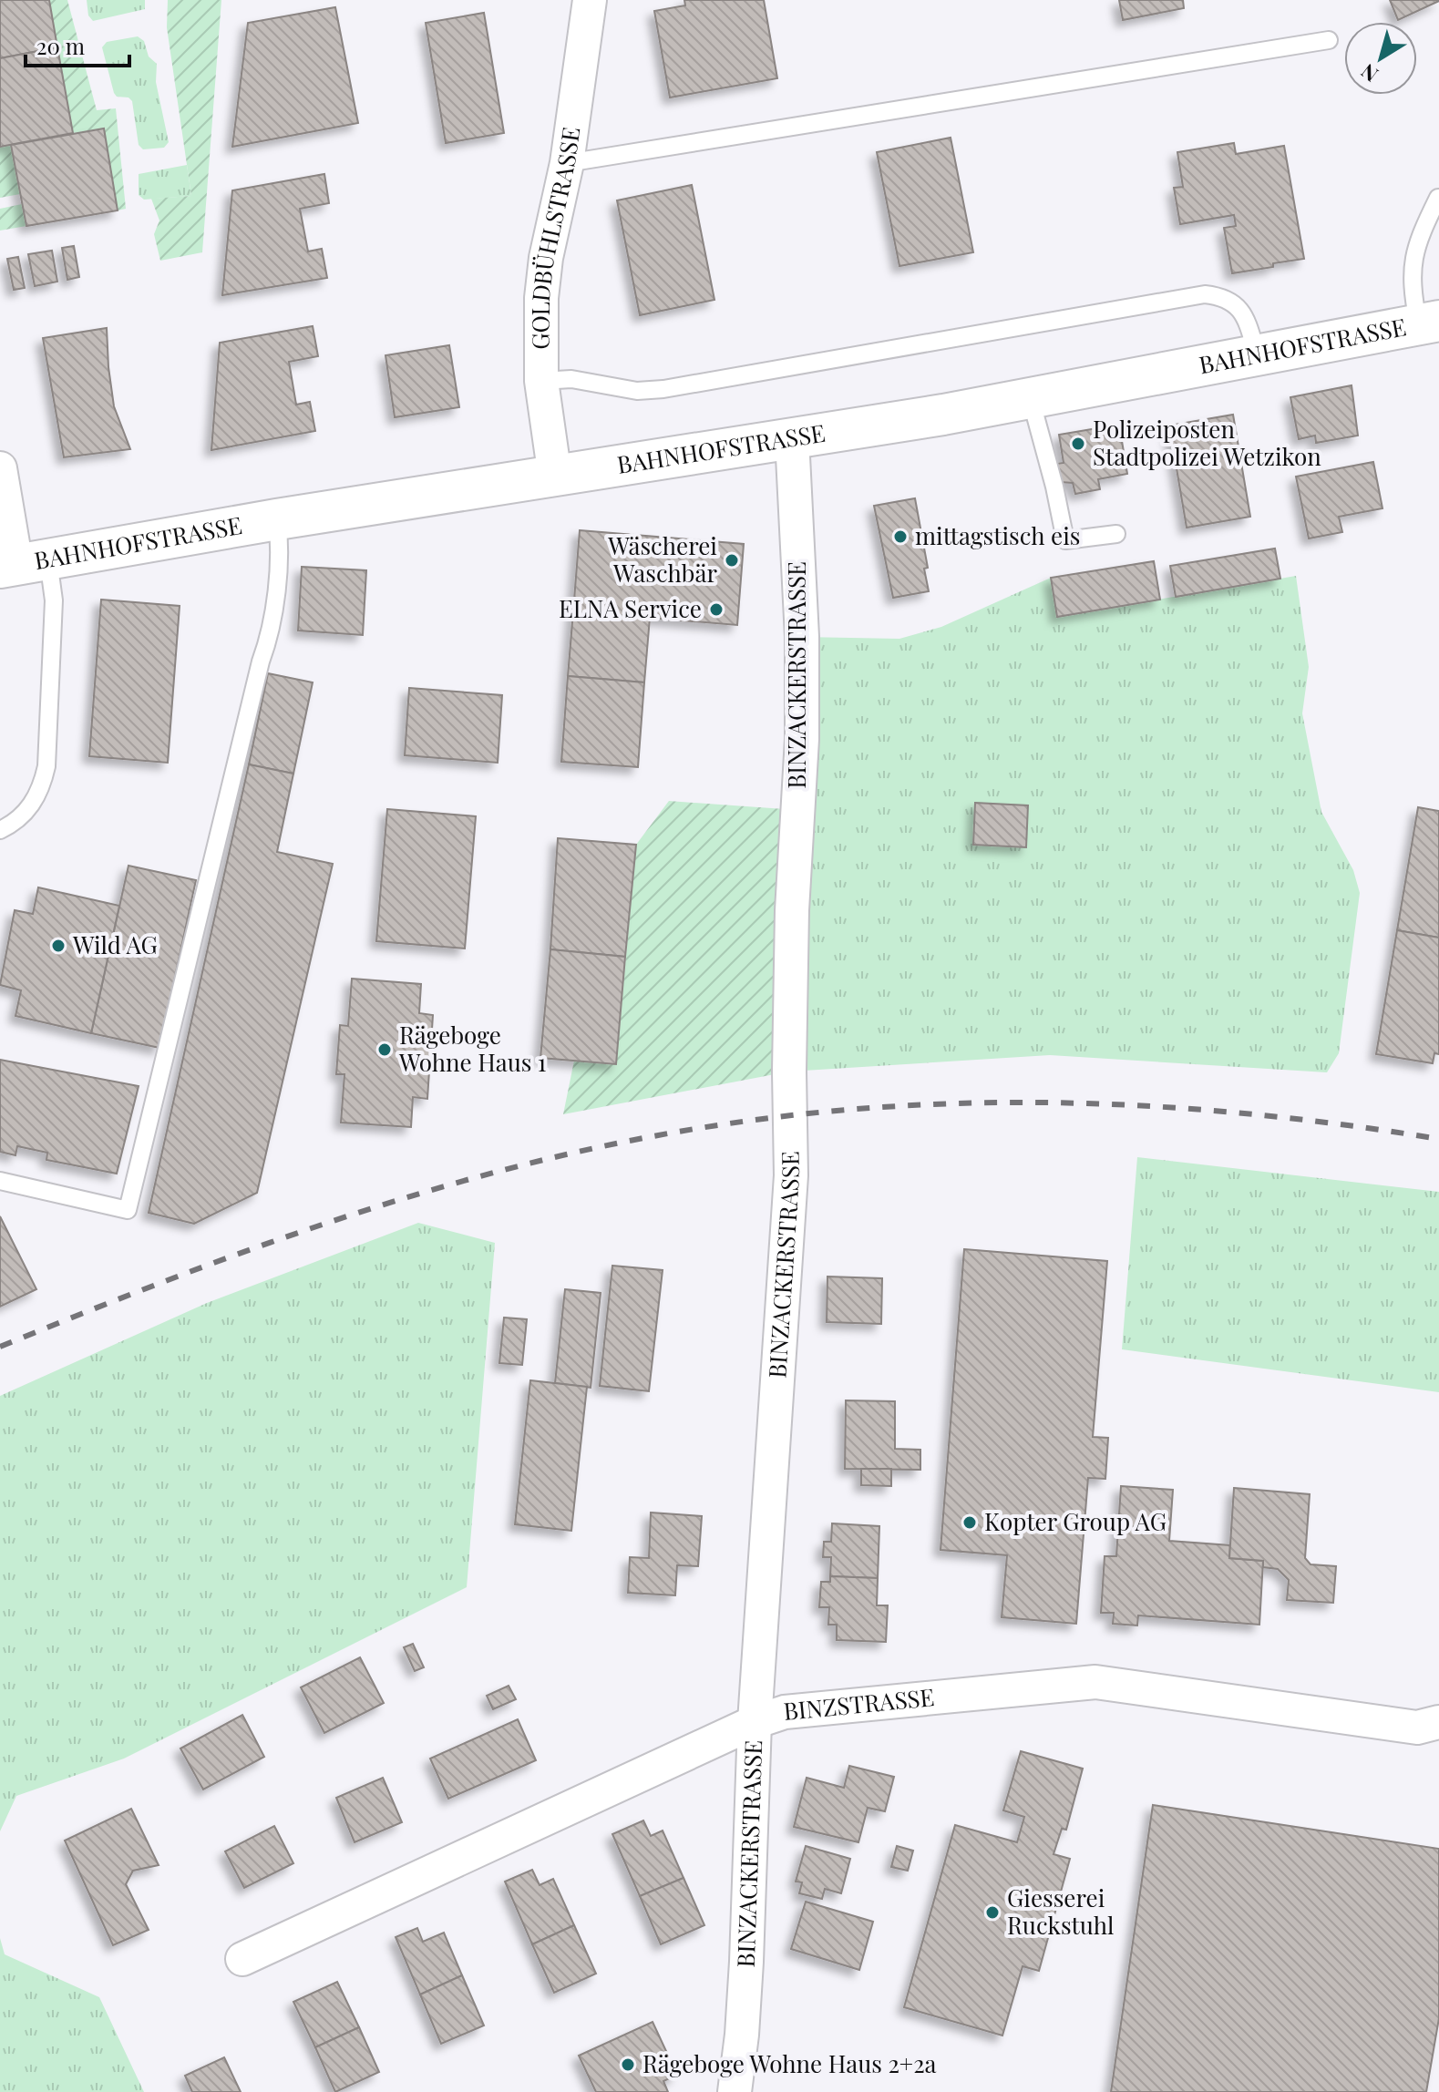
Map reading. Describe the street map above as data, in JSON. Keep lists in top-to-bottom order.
{
  "streets": {
    "main road": ["BAHNHOFSTRASSE"],
    "street": ["GOLDBÜHLSTRASSE", "BINZACKERSTRASSE", "BINZSTRASSE"]
  },
  "crossings": [
    ["GOLDBÜHLSTRASSE", "BAHNHOFSTRASSE"],
    ["BAHNHOFSTRASSE", "BINZACKERSTRASSE"],
    ["BINZACKERSTRASSE", "BINZSTRASSE"]
  ],
  "places": [
    "Polizeiposten Stadtpolizei Wetzikon",
    "mittagstisch eis",
    "Wäscherei Waschbär",
    "ELNA Service",
    "Wild AG",
    "Rägeboge Wohne Haus 1",
    "Kopter Group AG",
    "Giesserei Ruckstuhl",
    "Rägeboge Wohne Haus 2+2a"
  ],
  "scale_bar": "20 m",
  "north": "bottom left"
}
